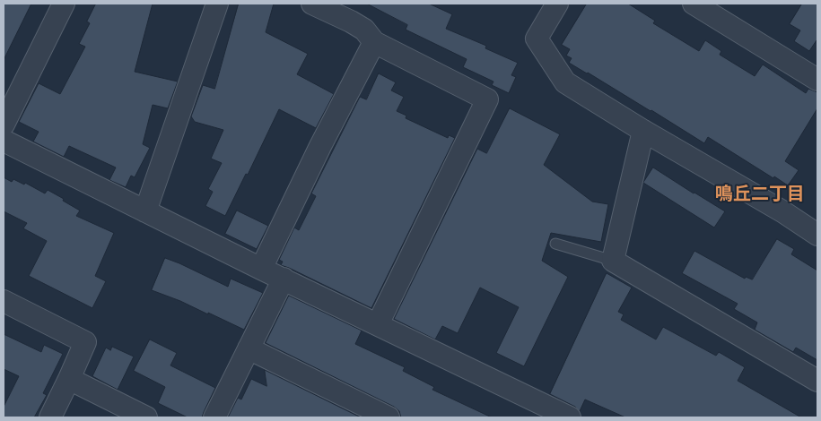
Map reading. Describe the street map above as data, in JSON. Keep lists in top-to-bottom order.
{
  "districts": ["鳴丘二丁目"]
}
